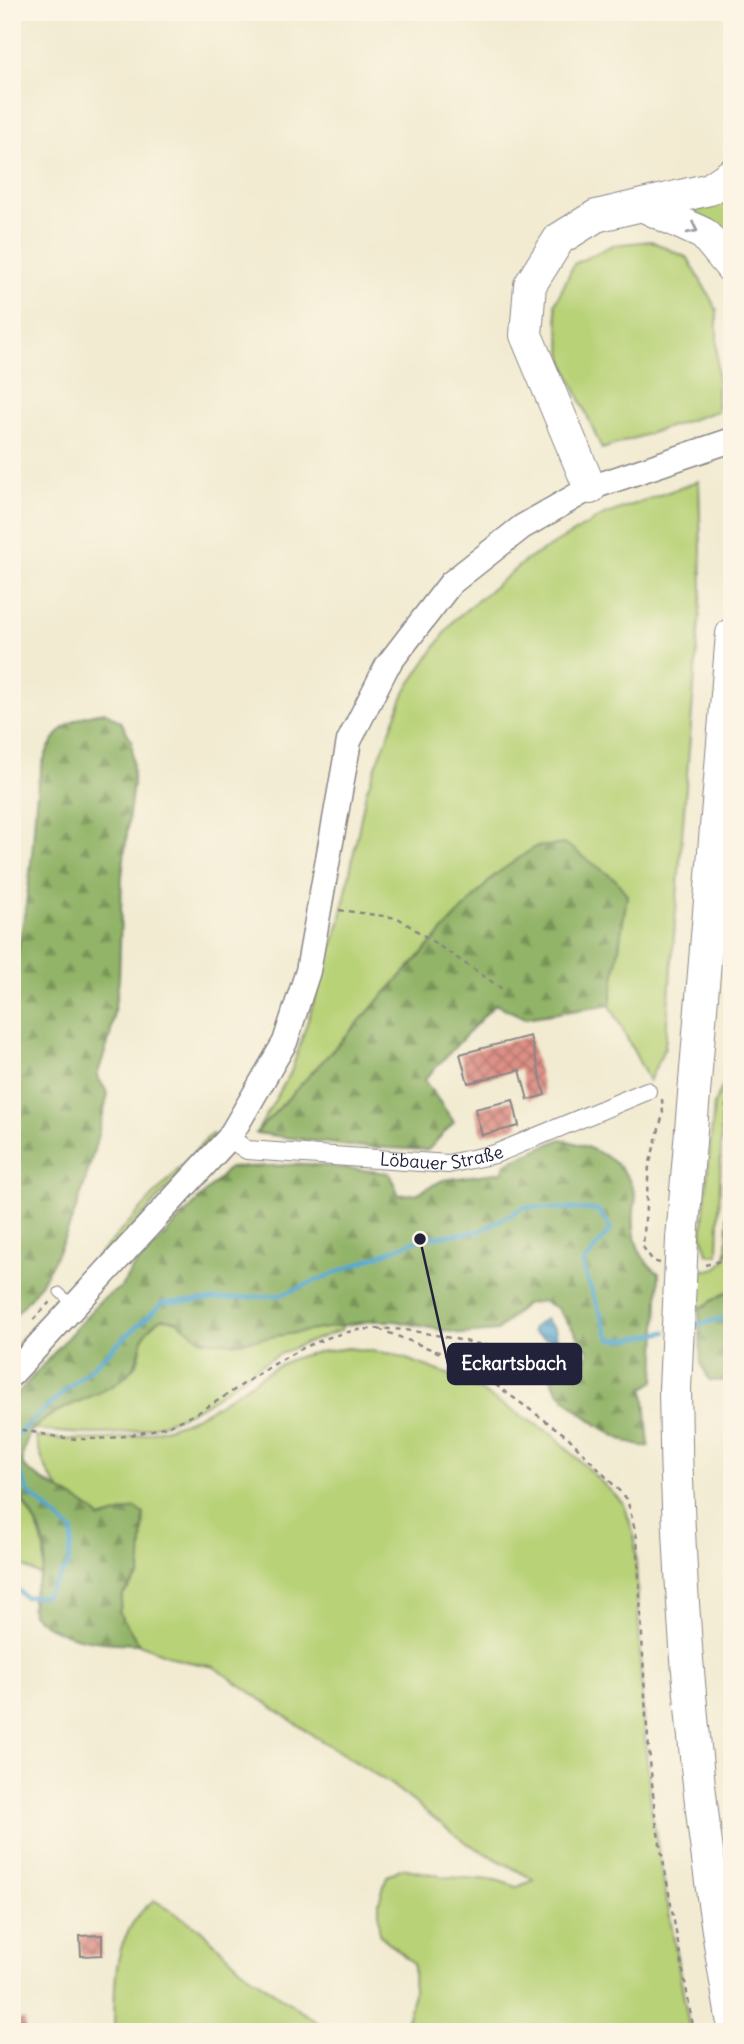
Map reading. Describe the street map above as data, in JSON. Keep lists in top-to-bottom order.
{
  "streets": {
    "street": ["Löbauer Straße"]
  },
  "places": ["Eckartsbach"]
}
